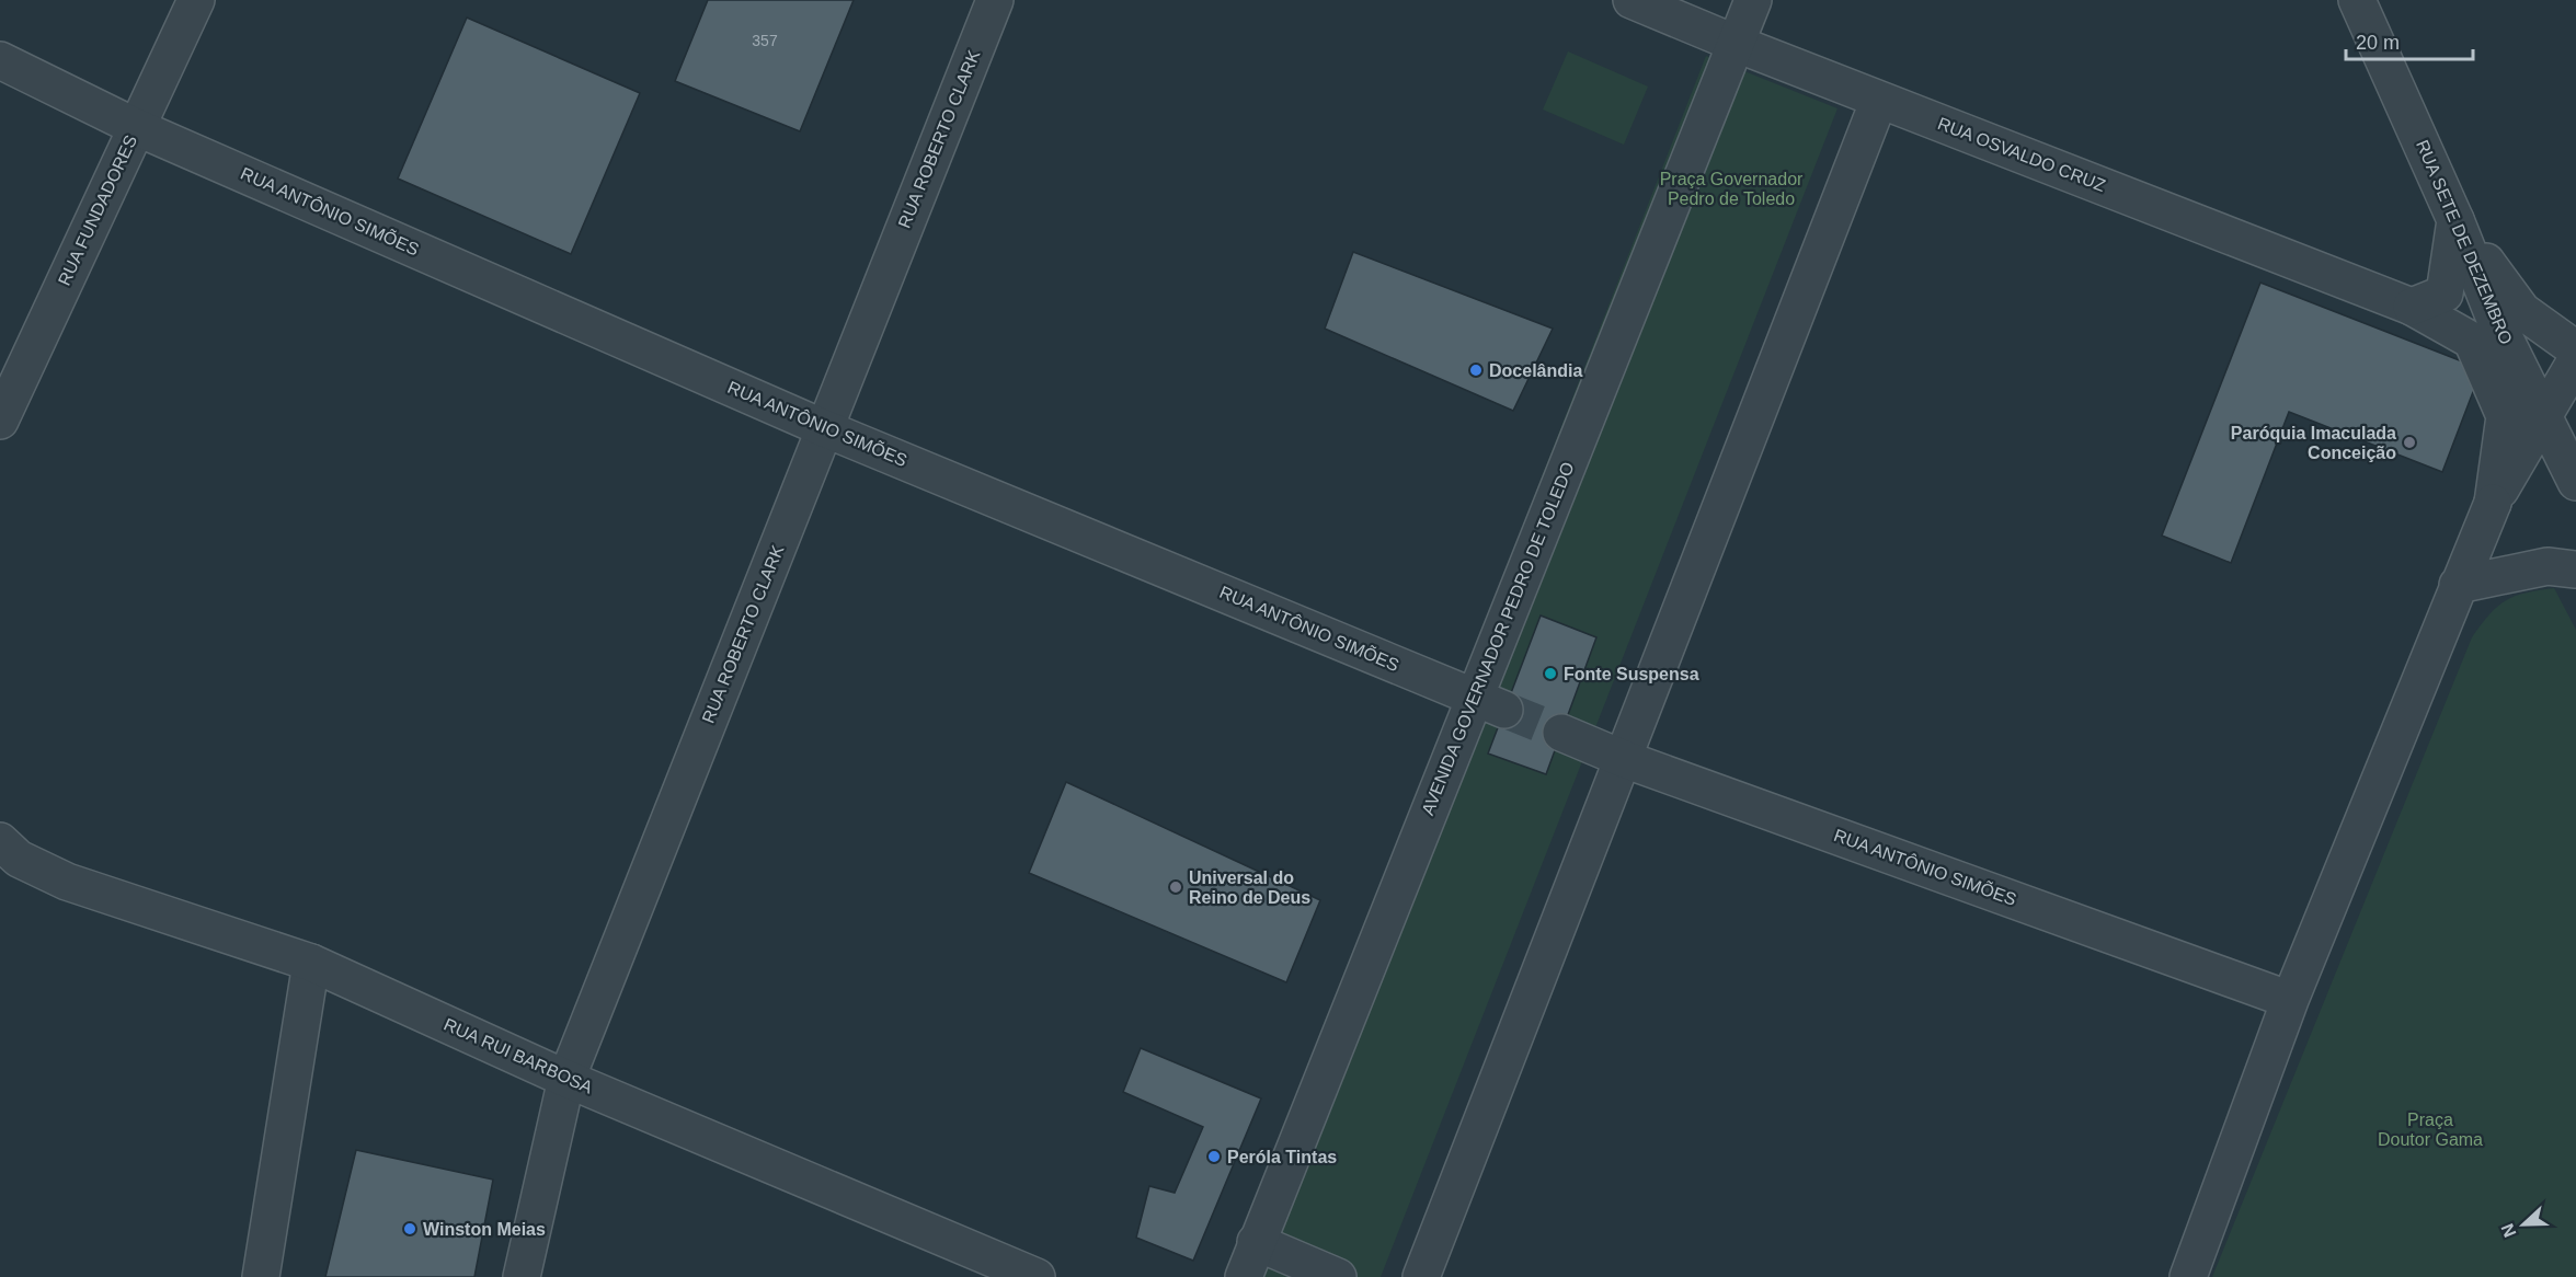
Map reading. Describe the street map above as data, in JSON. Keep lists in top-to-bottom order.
{
  "streets": {
    "street": [
      "RUA ROBERTO CLARK",
      "RUA OSVALDO CRUZ",
      "RUA FUNDADORES",
      "RUA ANTÔNIO SIMÕES",
      "RUA SETE DE DEZEMBRO",
      "AVENIDA GOVERNADOR PEDRO DE TOLEDO",
      "RUA RUI BARBOSA"
    ]
  },
  "crossings": [
    ["RUA ROBERTO CLARK", "RUA ANTÔNIO SIMÕES"],
    ["RUA ROBERTO CLARK", "RUA RUI BARBOSA"],
    ["RUA OSVALDO CRUZ", "AVENIDA GOVERNADOR PEDRO DE TOLEDO"],
    ["RUA FUNDADORES", "RUA ANTÔNIO SIMÕES"],
    ["RUA ANTÔNIO SIMÕES", "AVENIDA GOVERNADOR PEDRO DE TOLEDO"]
  ],
  "parks": ["Praça Governador Pedro de Toledo", "Praça Doutor Gama"],
  "places": [
    "Docelândia",
    "Paróquia Imaculada Conceição",
    "Fonte Suspensa",
    "Universal do Reino de Deus",
    "Peróla Tintas",
    "Winston Meias"
  ],
  "house_numbers": ["357"],
  "scale_bar": "20 m",
  "north": "left"
}
